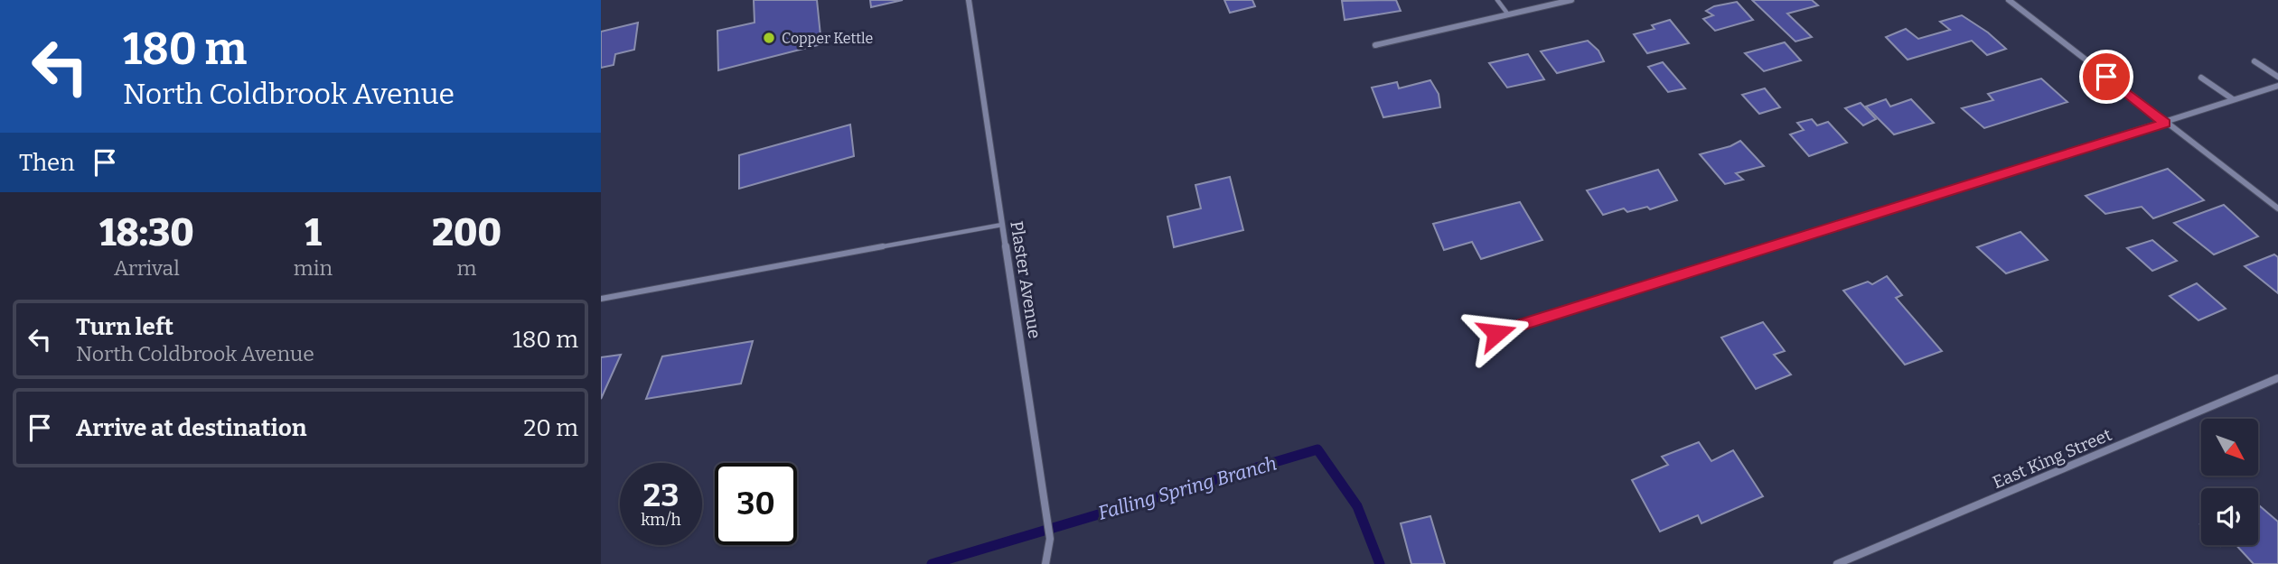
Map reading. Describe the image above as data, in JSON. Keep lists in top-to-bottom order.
{
  "streets": {
    "street": ["Plaster Avenue", "East King Street"]
  },
  "water": ["Falling Spring Branch"],
  "places": ["Copper Kettle"],
  "north": "bottom right",
  "page": {
    "turn": ["180 m", "North Coldbrook Avenue"],
    "then": "Then",
    "eta": [
      "18:30",
      "Arrival",
      "1",
      "min",
      "200",
      "m"
    ],
    "list": [
      {
        "name": "Turn left",
        "note": "North Coldbrook Avenue",
        "value": "180 m"
      },
      {
        "name": "Arrive at destination",
        "value": "20 m"
      }
    ],
    "speed": "23 km/h",
    "limit": "30"
  }
}
